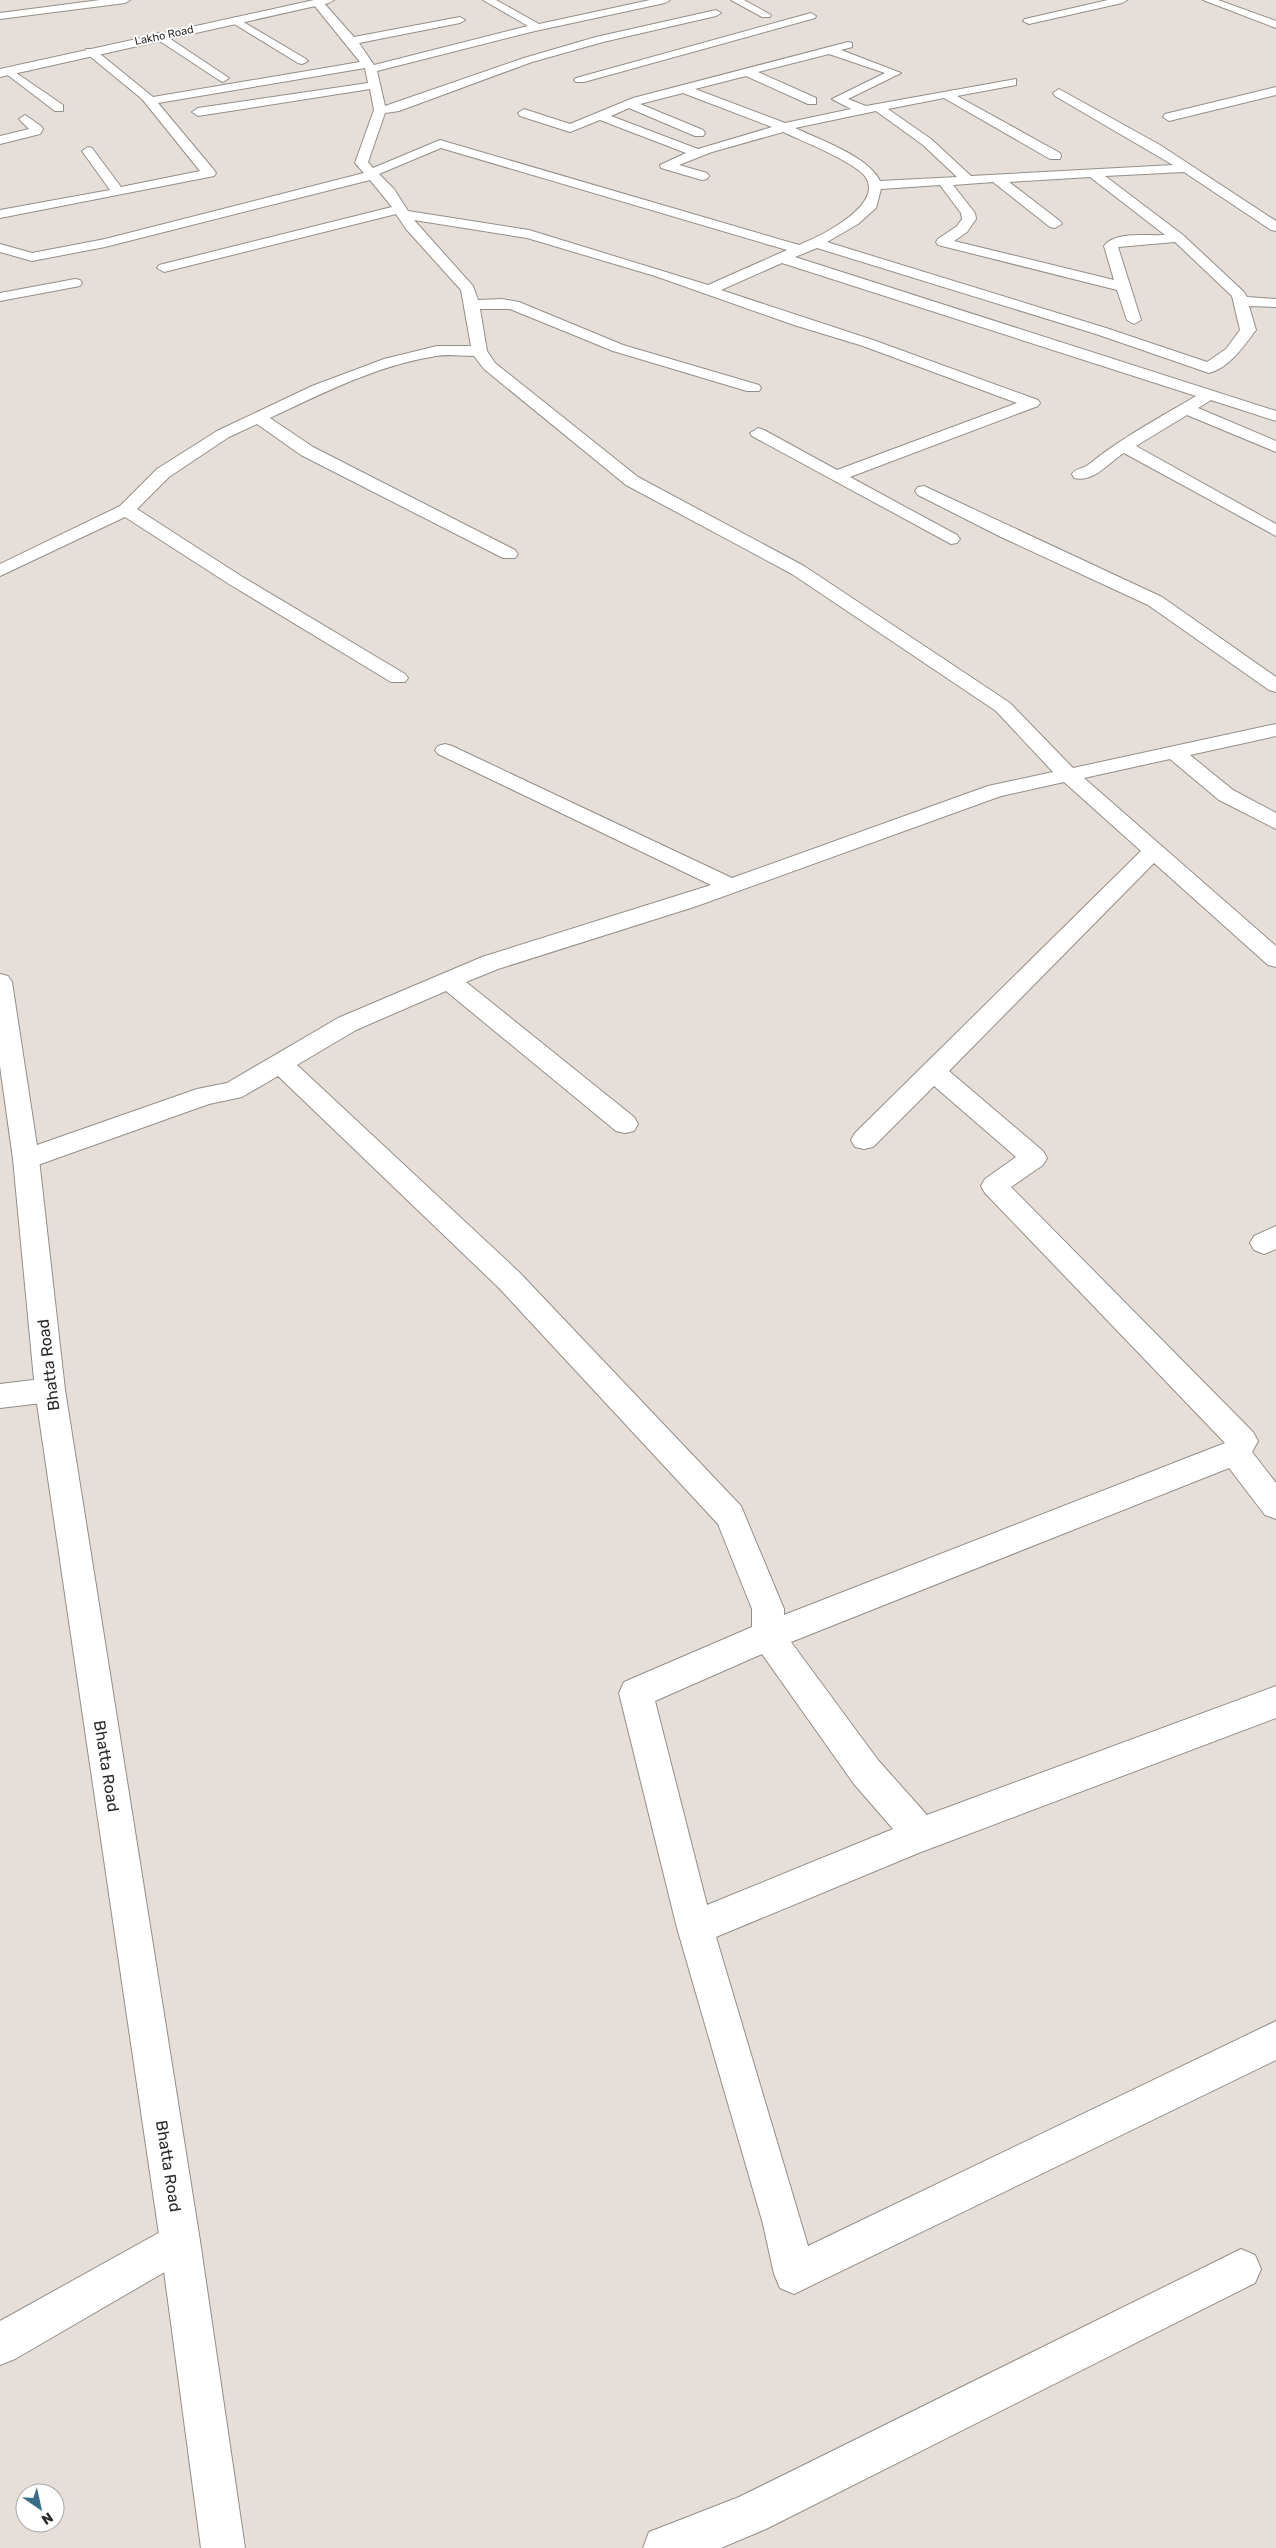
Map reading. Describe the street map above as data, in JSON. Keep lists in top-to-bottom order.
{
  "streets": {
    "street": ["Lakho Road", "Bhatta Road"]
  },
  "north": "bottom right"
}
